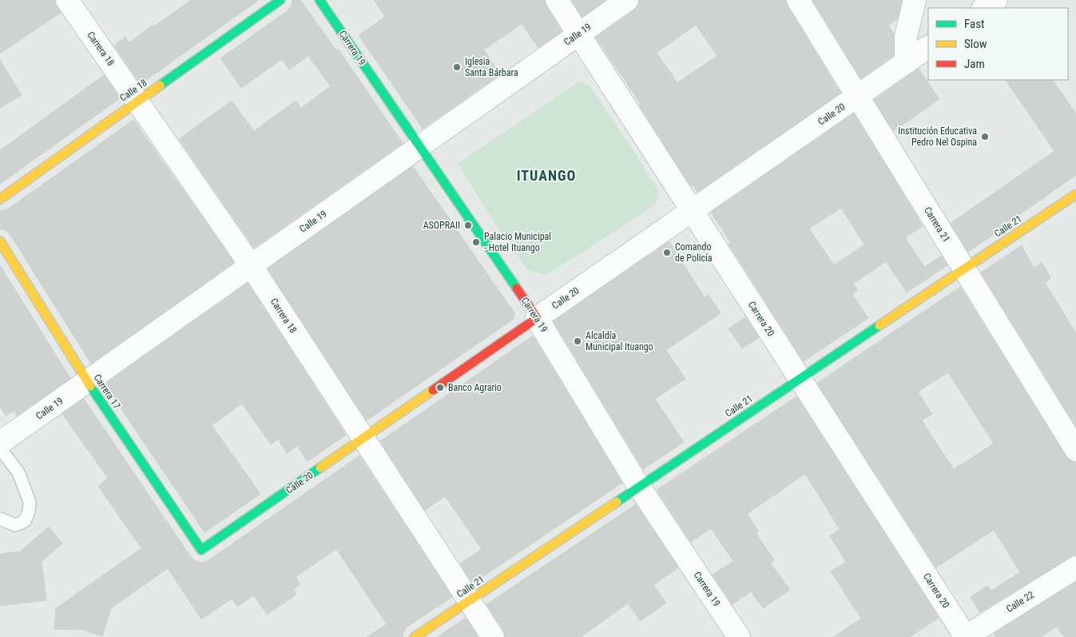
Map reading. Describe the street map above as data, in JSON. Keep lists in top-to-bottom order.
{
  "streets": {
    "main road": [
      "Carrera 19",
      "Calle 18",
      "Calle 20",
      "Calle 21",
      "Carrera 17"
    ],
    "street": [
      "Calle 19",
      "Carrera 18",
      "Carrera 21",
      "Carrera 20",
      "Calle 22"
    ]
  },
  "crossings": [
    ["Calle 19", "Carrera 19"],
    ["Calle 19", "Carrera 18"],
    ["Calle 19", "Carrera 20"],
    ["Calle 19", "Carrera 17"],
    ["Carrera 19", "Calle 20"],
    ["Carrera 19", "Calle 21"],
    ["Carrera 18", "Calle 18"],
    ["Carrera 18", "Calle 20"],
    ["Carrera 18", "Calle 21"],
    ["Calle 20", "Carrera 21"],
    ["Calle 20", "Carrera 20"],
    ["Calle 20", "Carrera 17"],
    ["Carrera 21", "Calle 21"],
    ["Calle 21", "Carrera 20"],
    ["Carrera 20", "Calle 22"]
  ],
  "districts": ["ITUANGO"],
  "places": [
    "Iglesia Santa Bárbara",
    "Institución Educativa Pedro Nel Ospina",
    "ASOPRAII",
    "Palacio Municipal - Hotel Ituango",
    "Comando de Policía",
    "Alcaldía Municipal Ituango",
    "Banco Agrario"
  ],
  "legend": ["Fast", "Slow", "Jam"]
}
